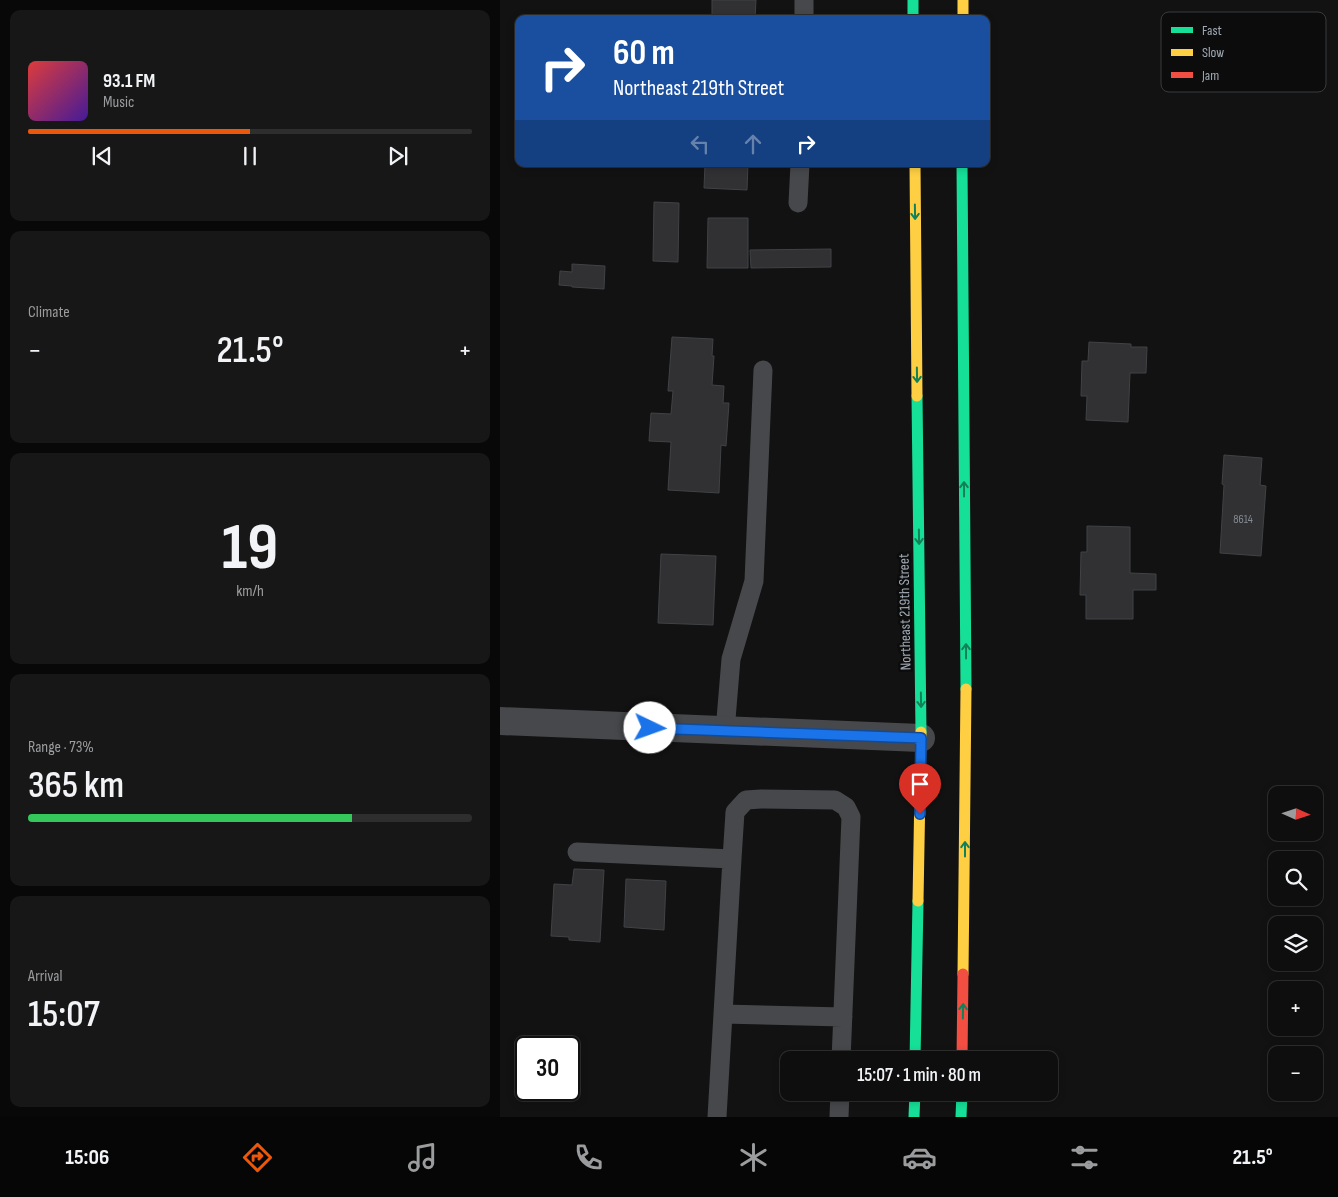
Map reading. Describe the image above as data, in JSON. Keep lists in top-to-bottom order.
{
  "streets": {
    "highway": ["Northeast 219th Street"]
  },
  "house_numbers": ["8614"],
  "legend": ["Fast", "Slow", "Jam"],
  "north": "right",
  "page": {
    "turn": ["60 m", "Northeast 219th Street"],
    "song": ["93.1 FM", "Music"],
    "tile": [
      "Climate",
      ["19", "km/h"],
      ["Range · 73%", "365 km"],
      ["Arrival", "15:07"]
    ],
    "heat": ["−", "21.5°", "+"],
    "map_buttons": ["+", "−"],
    "limit": "30",
    "trip": "15:07 · 1 min · 80 m",
    "tabs": ["15:06", "21.5°"]
  }
}
